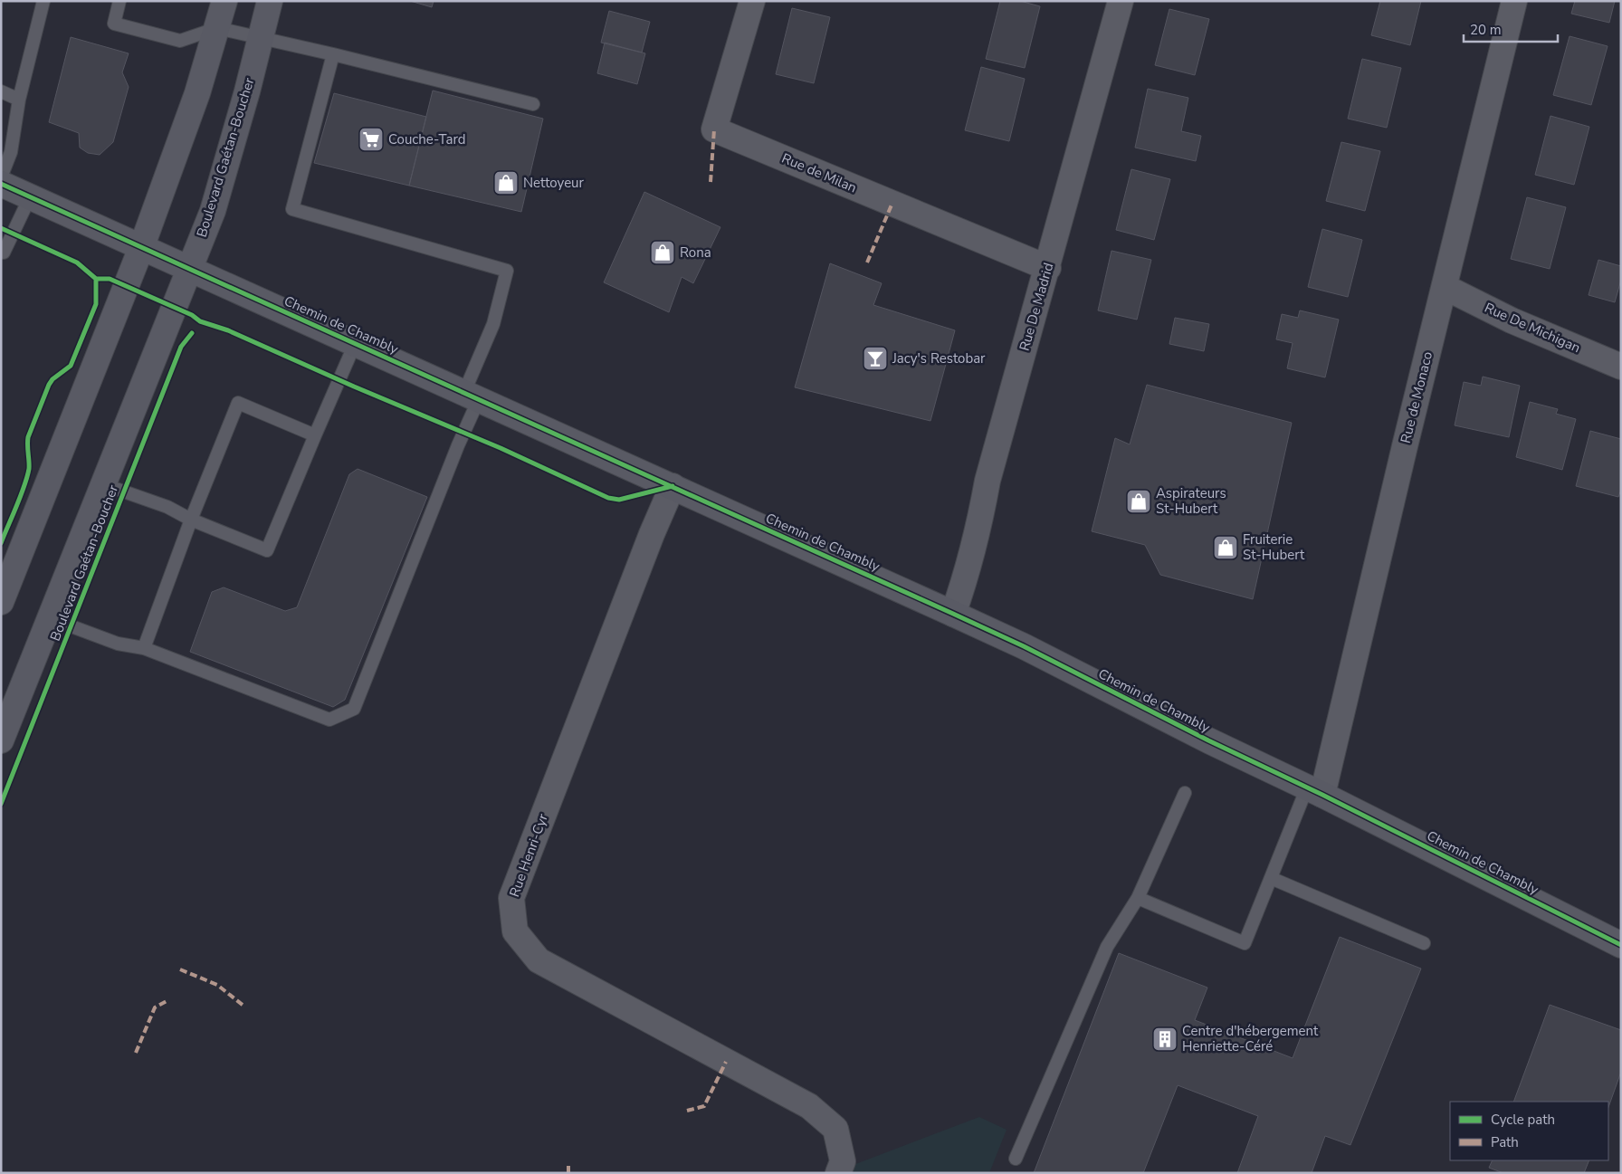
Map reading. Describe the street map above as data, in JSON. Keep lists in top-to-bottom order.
{
  "streets": {
    "street": [
      "Boulevard Gaétan-Boucher",
      "Rue de Milan",
      "Rue De Madrid",
      "Chemin de Chambly",
      "Rue De Michigan",
      "Rue de Monaco",
      "Rue Henri-Cyr"
    ]
  },
  "crossings": [
    ["Boulevard Gaétan-Boucher", "Chemin de Chambly"],
    ["Rue de Milan", "Rue De Madrid"],
    ["Rue De Madrid", "Chemin de Chambly"],
    ["Chemin de Chambly", "Rue de Monaco"],
    ["Chemin de Chambly", "Rue Henri-Cyr"],
    ["Rue De Michigan", "Rue de Monaco"]
  ],
  "places": {
    "supermarket": ["Couche-Tard"],
    "shop": [
      "Nettoyeur",
      "Rona",
      "Aspirateurs St-Hubert",
      "Fruiterie St-Hubert"
    ],
    "bar": ["Jacy's Restobar"],
    "building": ["Centre d'hébergement Henriette-Céré"]
  },
  "legend": ["Cycle path", "Path"],
  "scale_bar": "20 m"
}
